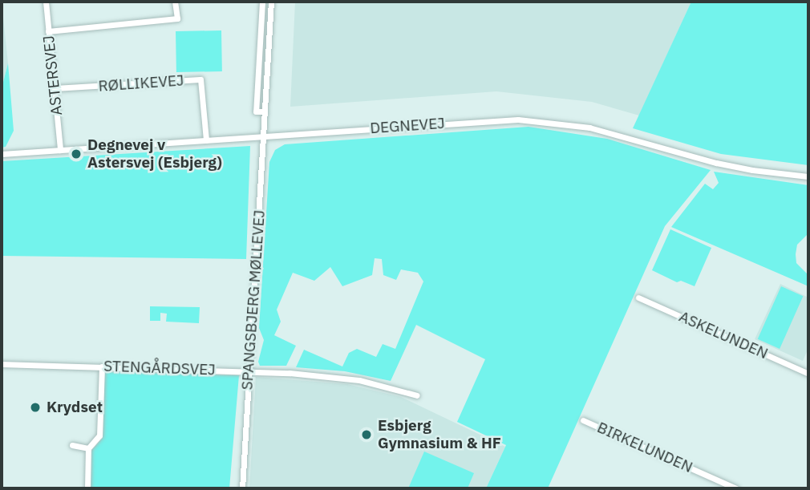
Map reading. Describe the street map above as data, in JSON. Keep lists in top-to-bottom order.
{
  "streets": {
    "street": [
      "ASTERSVEJ",
      "RØLLIKEVEJ",
      "DEGNEVEJ",
      "SPANGSBJERG MØLLEVEJ",
      "ASKELUNDEN",
      "STENGÅRDSVEJ",
      "BIRKELUNDEN"
    ]
  },
  "crossings": [
    ["ASTERSVEJ", "RØLLIKEVEJ"],
    ["ASTERSVEJ", "DEGNEVEJ"],
    ["RØLLIKEVEJ", "DEGNEVEJ"],
    ["DEGNEVEJ", "SPANGSBJERG MØLLEVEJ"],
    ["SPANGSBJERG MØLLEVEJ", "STENGÅRDSVEJ"]
  ],
  "places": ["Degnevej v Astersvej (Esbjerg)", "Krydset", "Esbjerg Gymnasium & HF"]
}
